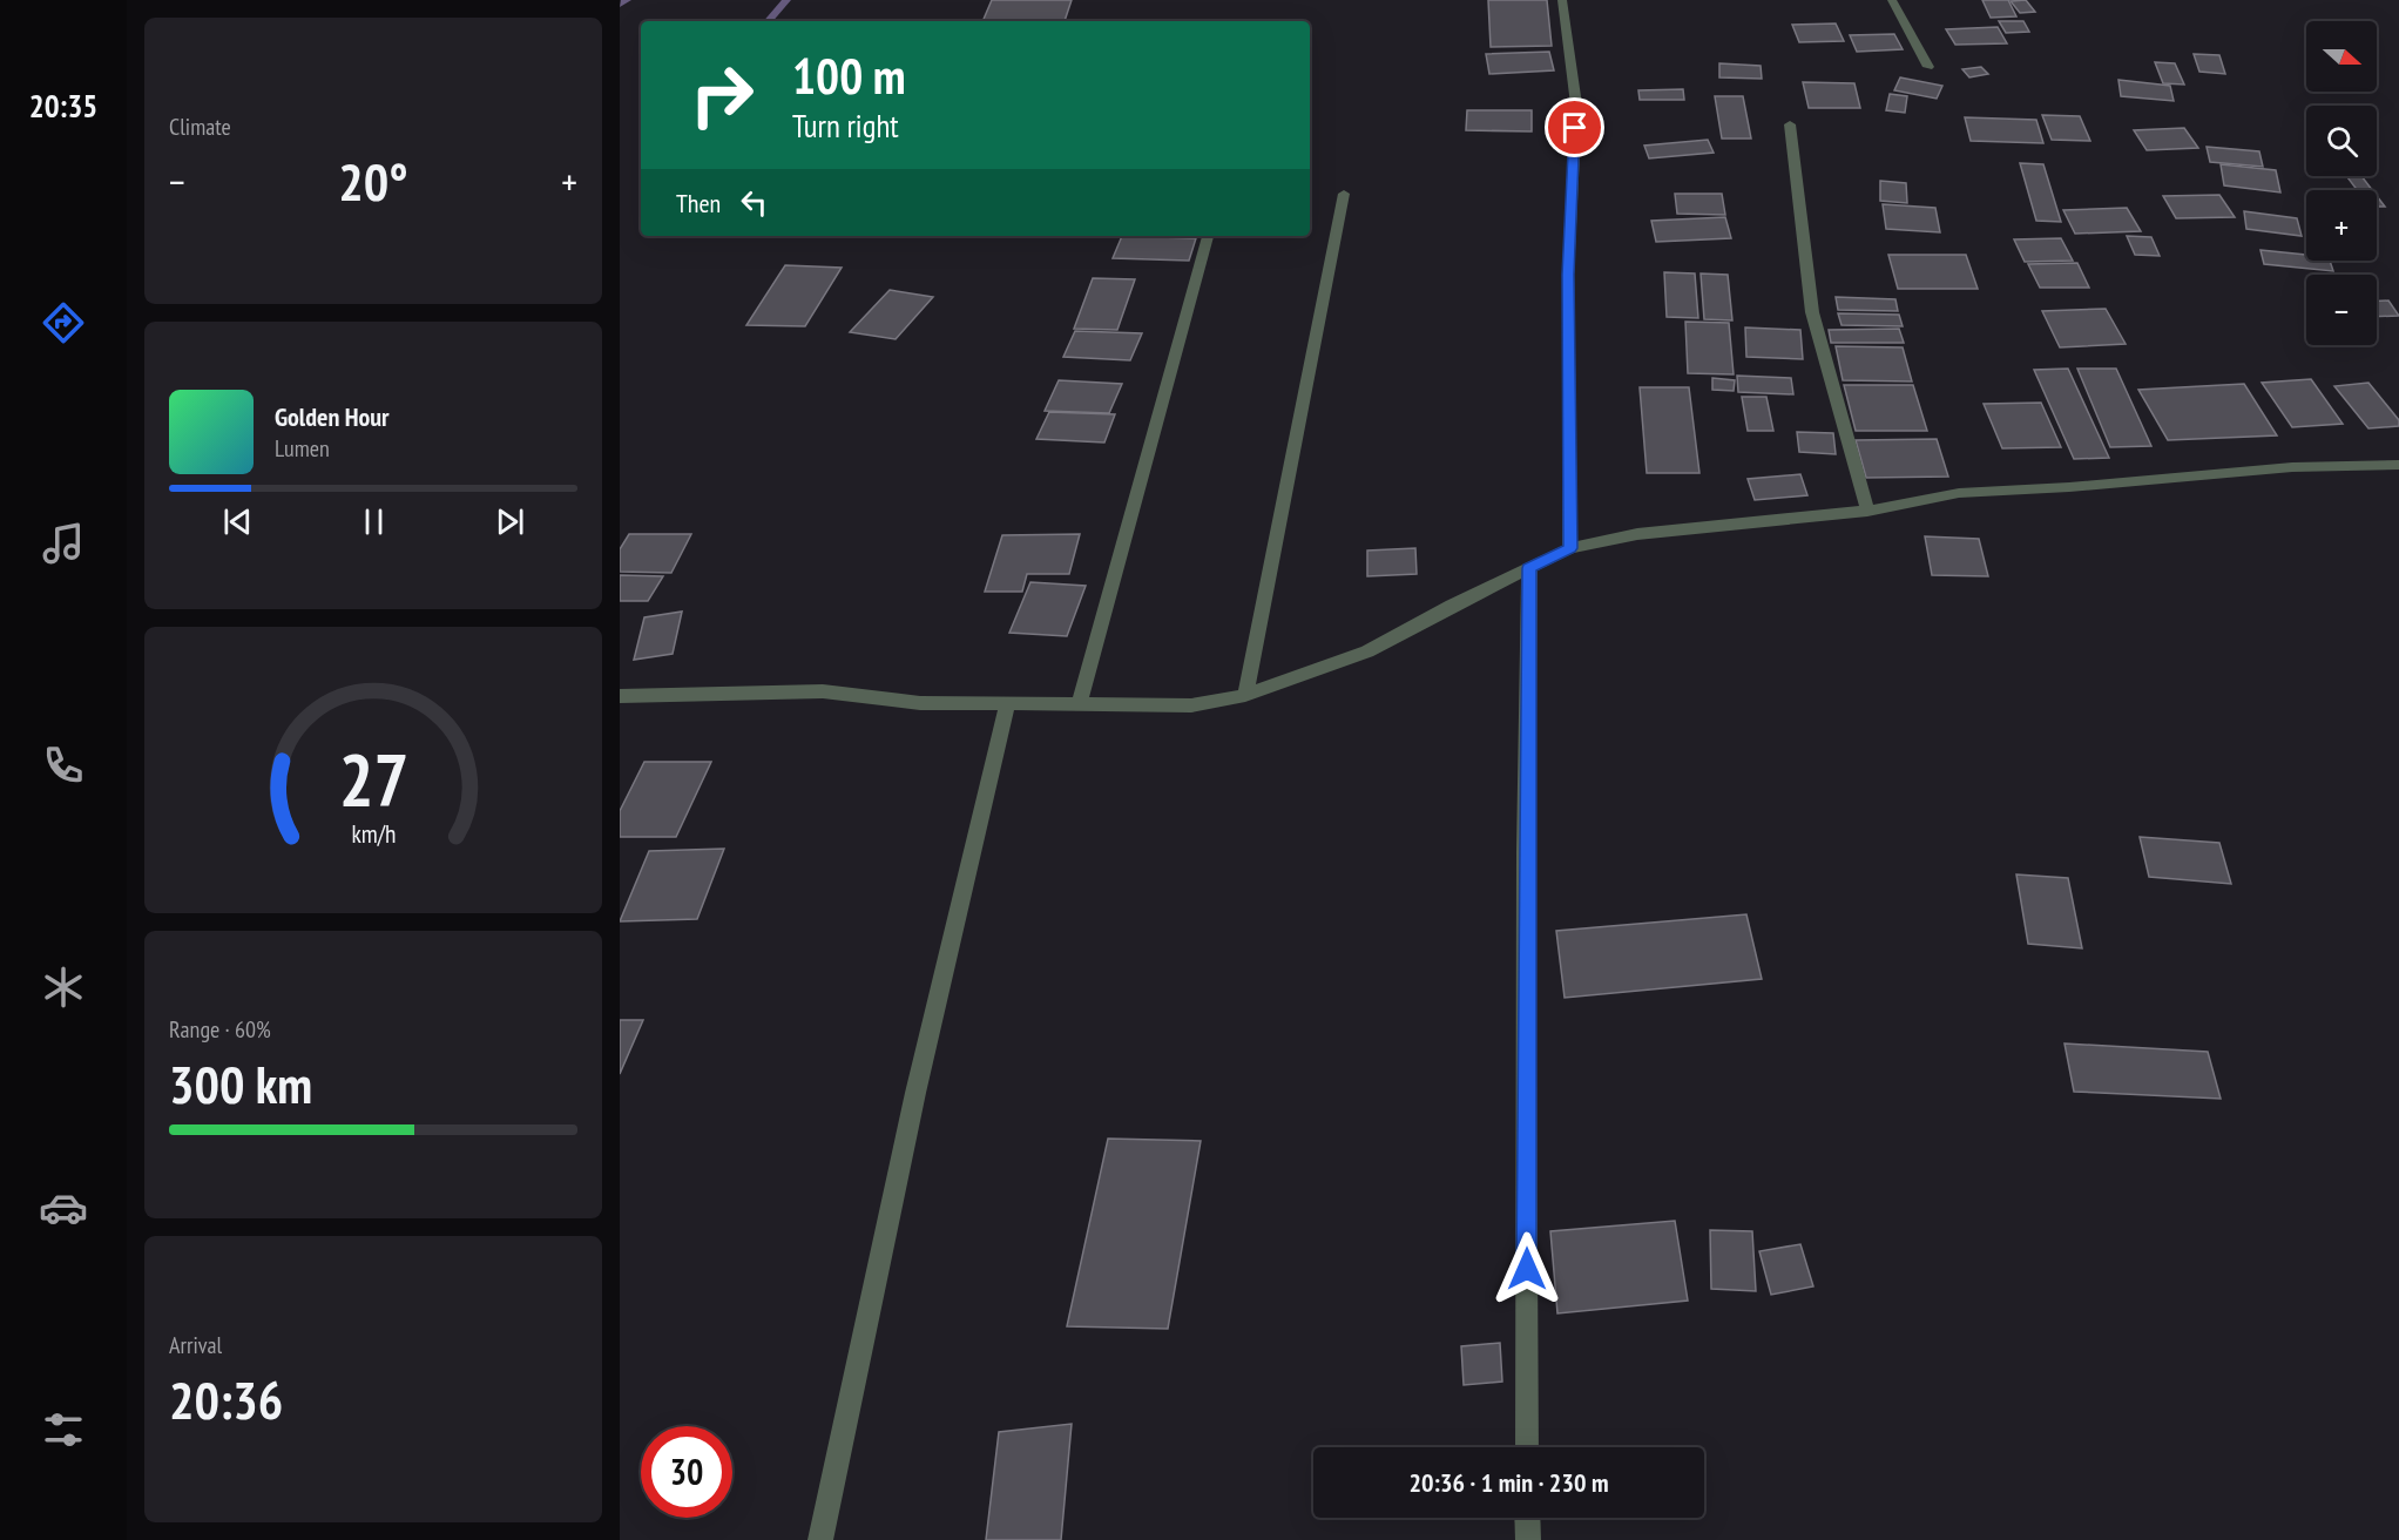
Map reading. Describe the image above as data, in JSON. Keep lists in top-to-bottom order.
{
  "north": "right",
  "page": {
    "tabs": "20:35",
    "tile": [
      "Climate",
      ["Range · 60%", "300 km"],
      ["Arrival", "20:36"]
    ],
    "map_buttons": ["+", "−"],
    "turn": ["100 m", "Turn right"],
    "heat": ["−", "20°", "+"],
    "then": "Then",
    "song": ["Golden Hour", "Lumen"],
    "limit": "30",
    "trip": "20:36 · 1 min · 230 m",
    "gauge": ["27", "km/h"]
  }
}
